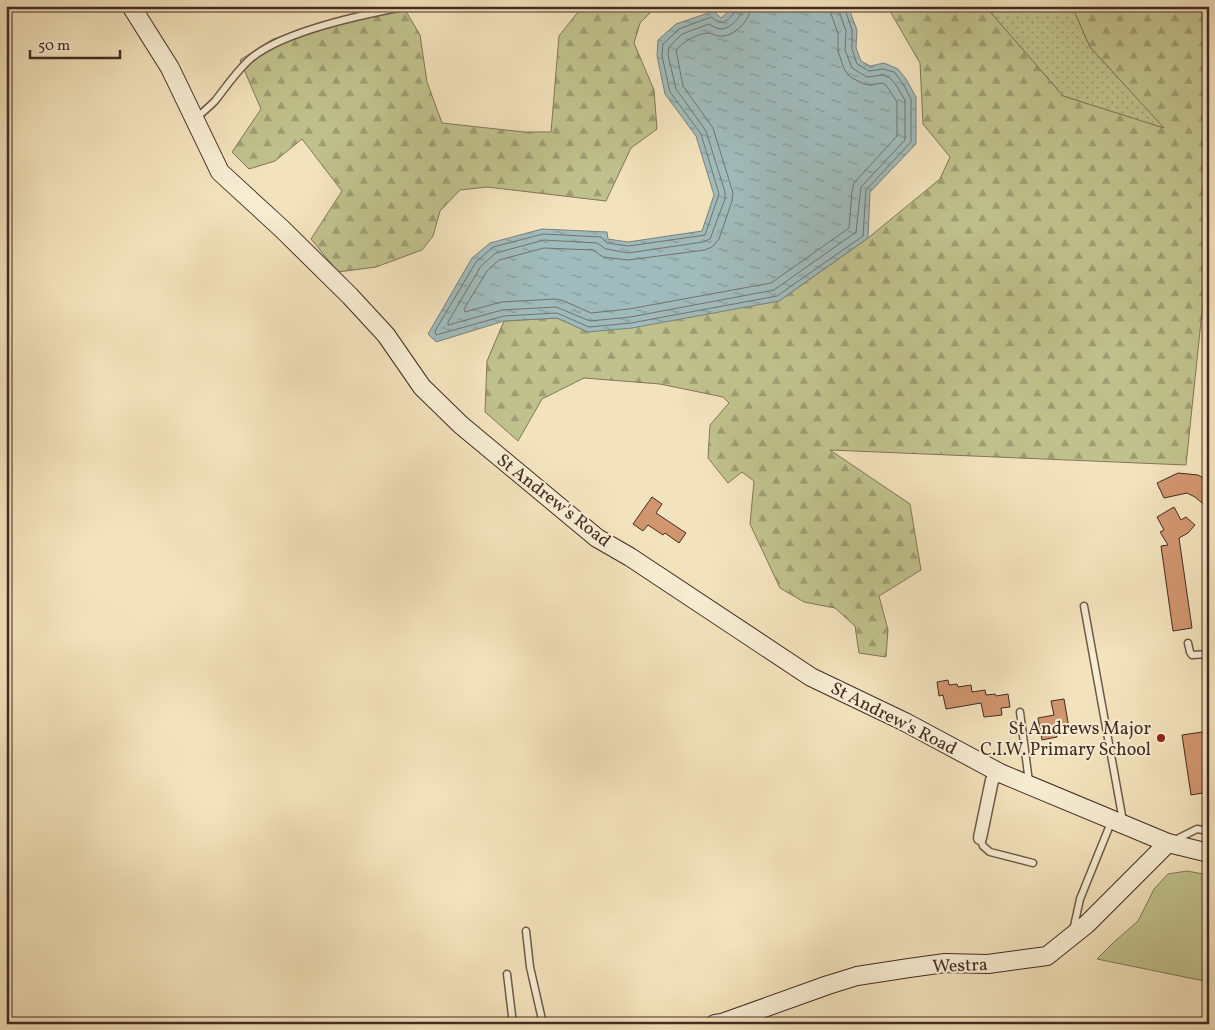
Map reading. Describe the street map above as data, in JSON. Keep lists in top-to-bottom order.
{
  "streets": {
    "street": ["St Andrew's Road", "Westra"]
  },
  "crossings": [
    ["St Andrew's Road", "Westra"]
  ],
  "places": ["St Andrews Major C.I.W. Primary School"],
  "scale_bar": "50 m"
}
